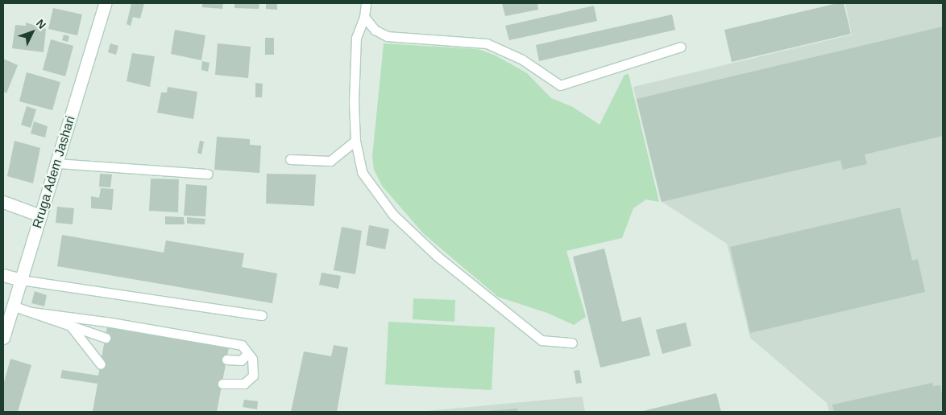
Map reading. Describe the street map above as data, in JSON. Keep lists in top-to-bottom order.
{
  "streets": {
    "main road": ["Rruga Adem Jashari"]
  },
  "north": "top right"
}
